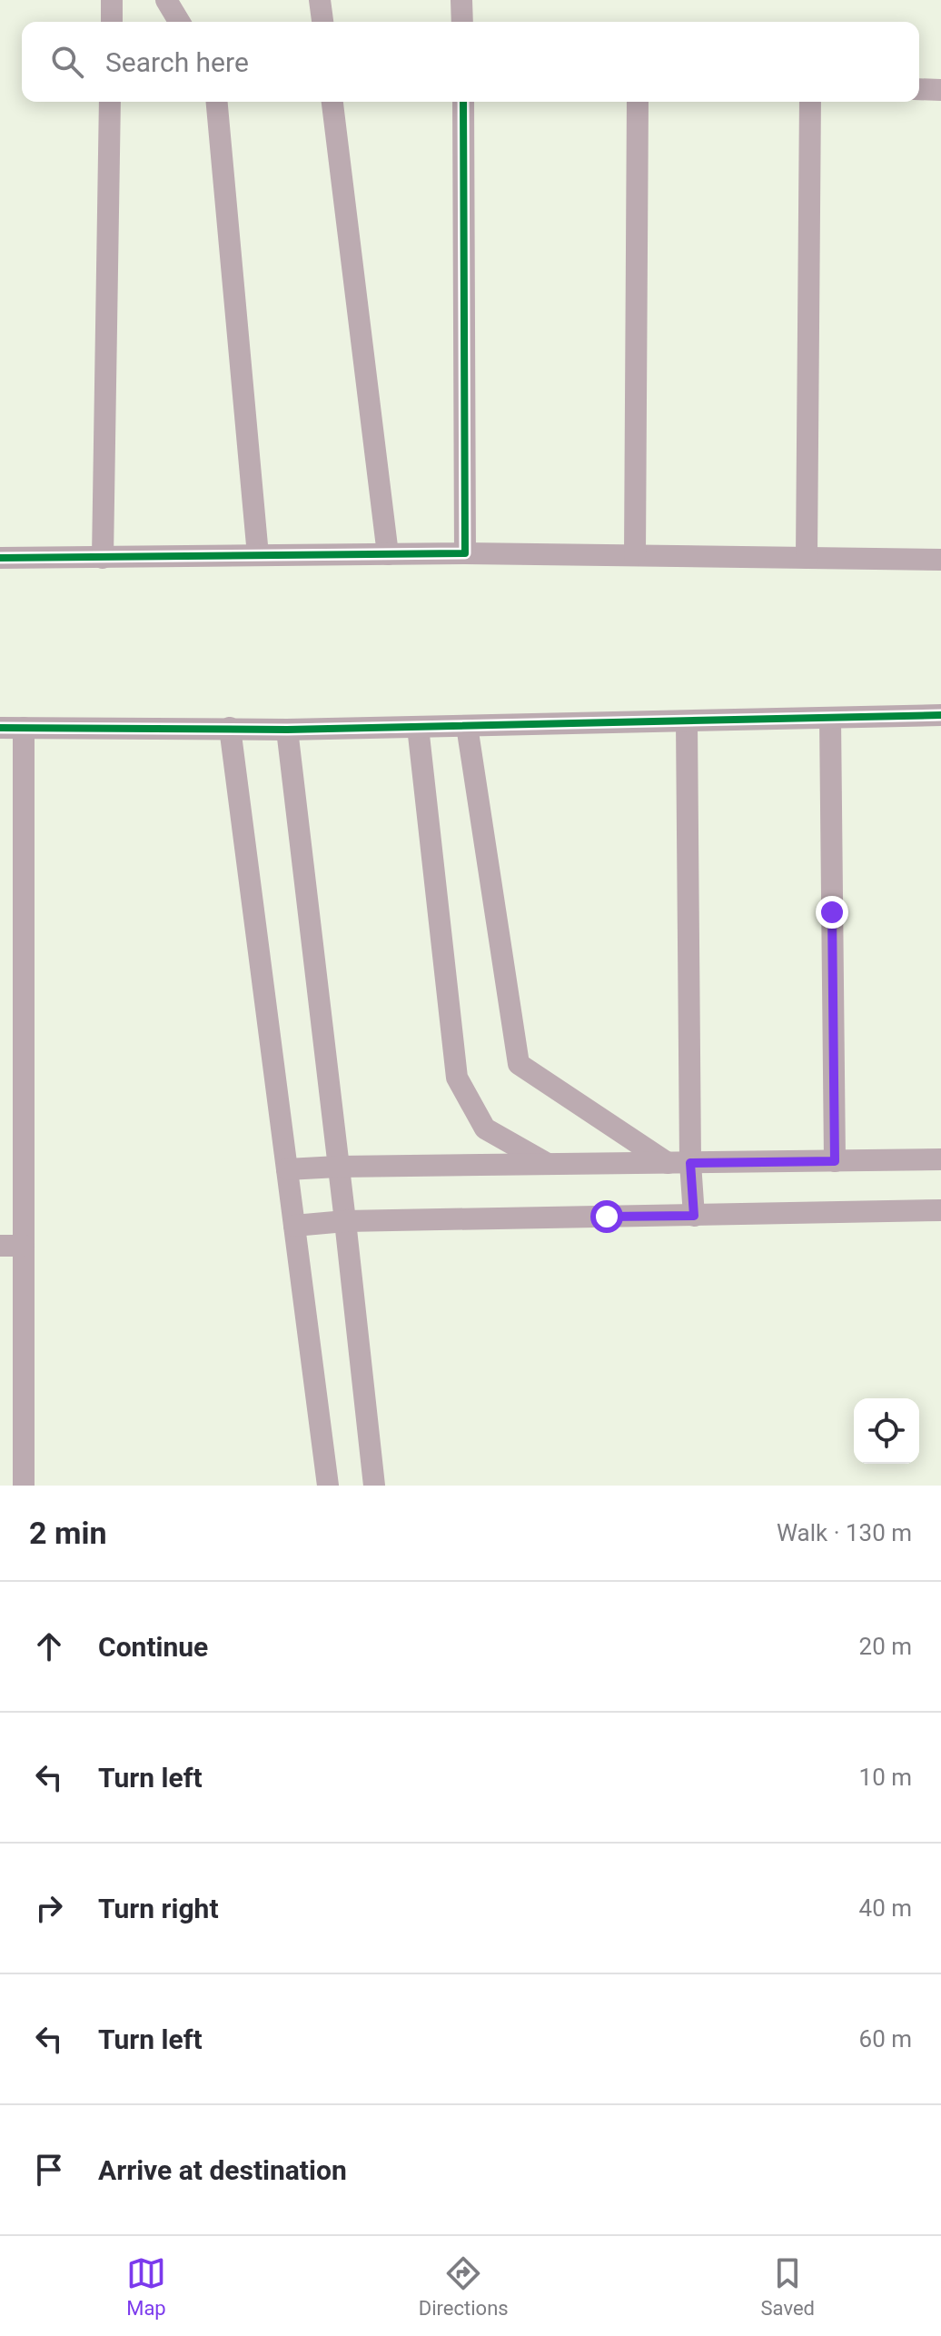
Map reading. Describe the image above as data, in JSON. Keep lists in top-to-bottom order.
{
  "page": {
    "search": "Search here",
    "heading": ["2 min", "Walk · 130 m"],
    "list": [
      ["Continue", "20 m"],
      ["Turn left", "10 m"],
      ["Turn right", "40 m"],
      ["Turn left", "60 m"],
      "Arrive at destination"
    ],
    "nav": ["Map", "Directions", "Saved"]
  }
}
